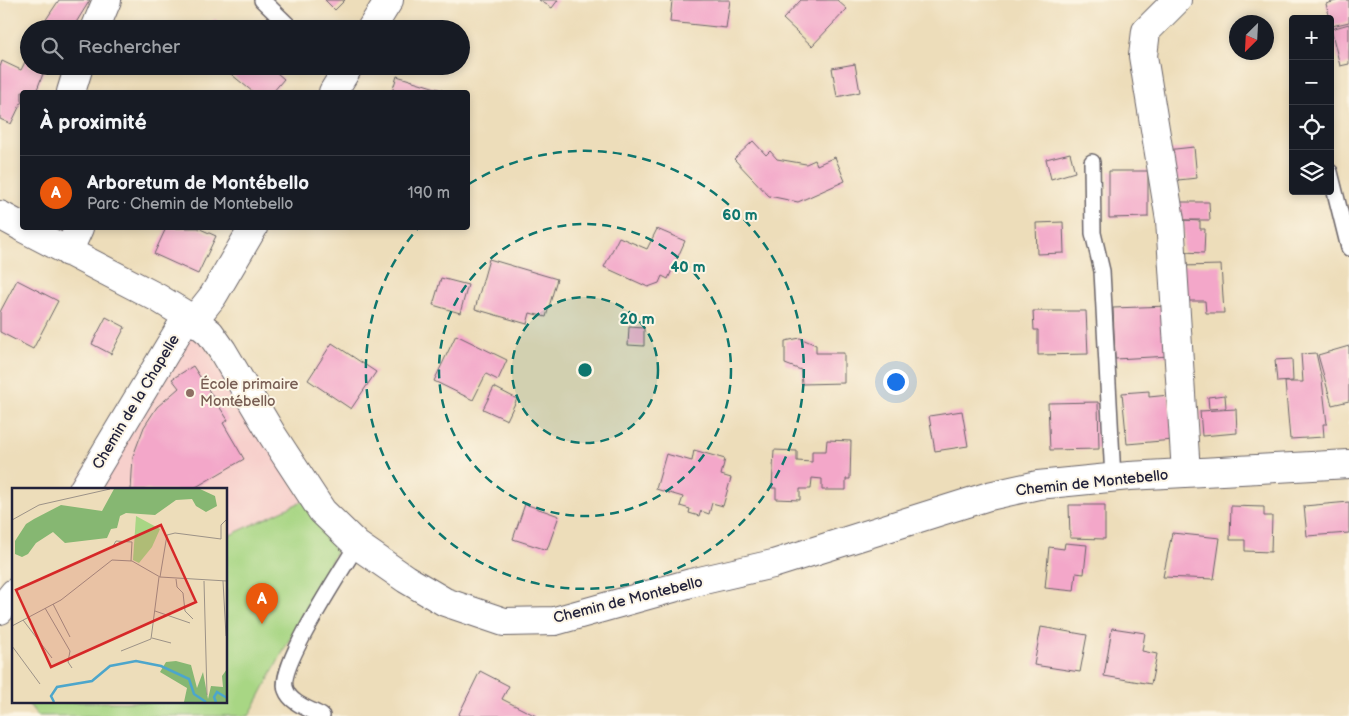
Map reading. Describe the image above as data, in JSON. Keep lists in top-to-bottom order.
{
  "streets": {
    "street": ["Chemin de la Chapelle", "Chemin de Montebello"]
  },
  "crossings": [
    ["Chemin de la Chapelle", "Chemin de Montebello"]
  ],
  "places": ["École primaire Montébello"],
  "north": "bottom left",
  "page": {
    "map_buttons": ["+", "−"],
    "search": "Rechercher",
    "heading": "À proximité",
    "list": [
      {
        "mark": "A",
        "name": "Arboretum de Montébello",
        "note": "Parc · Chemin de Montebello",
        "value": "190 m"
      }
    ],
    "pins": "A"
  },
  "rings": ["60 m", "40 m", "20 m"]
}
